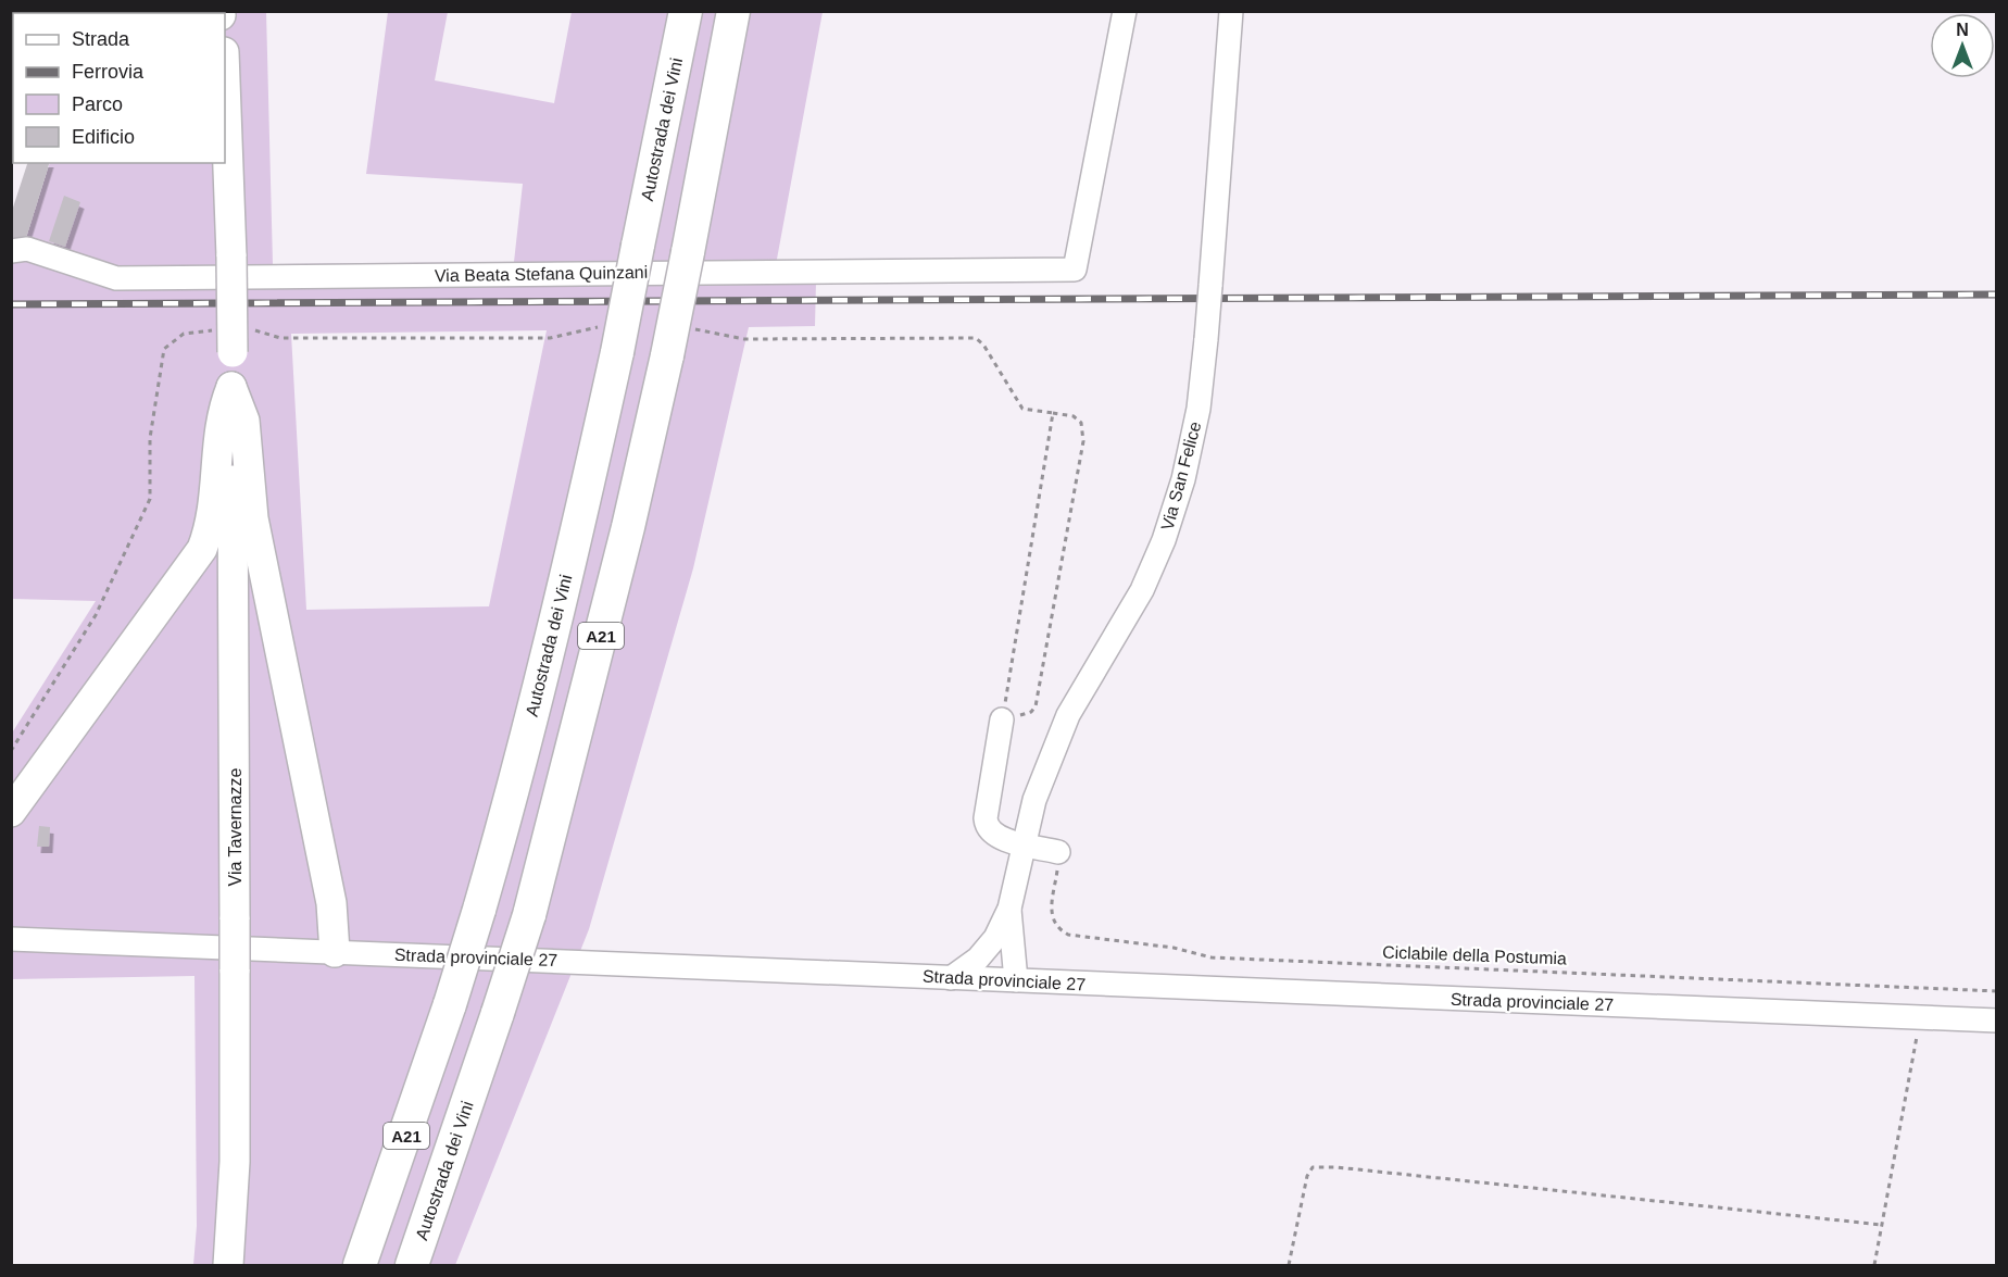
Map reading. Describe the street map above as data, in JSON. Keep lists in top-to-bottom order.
{
  "streets": {
    "highway": ["Autostrada dei Vini", "A21"],
    "main road": ["Via Tavernazze"],
    "street": ["Via Beata Stefana Quinzani", "Via San Felice", "Strada provinciale 27"],
    "path": ["Ciclabile della Postumia"]
  },
  "legend": [
    "Strada",
    "Ferrovia",
    "Parco",
    "Edificio"
  ],
  "north": "top"
}
